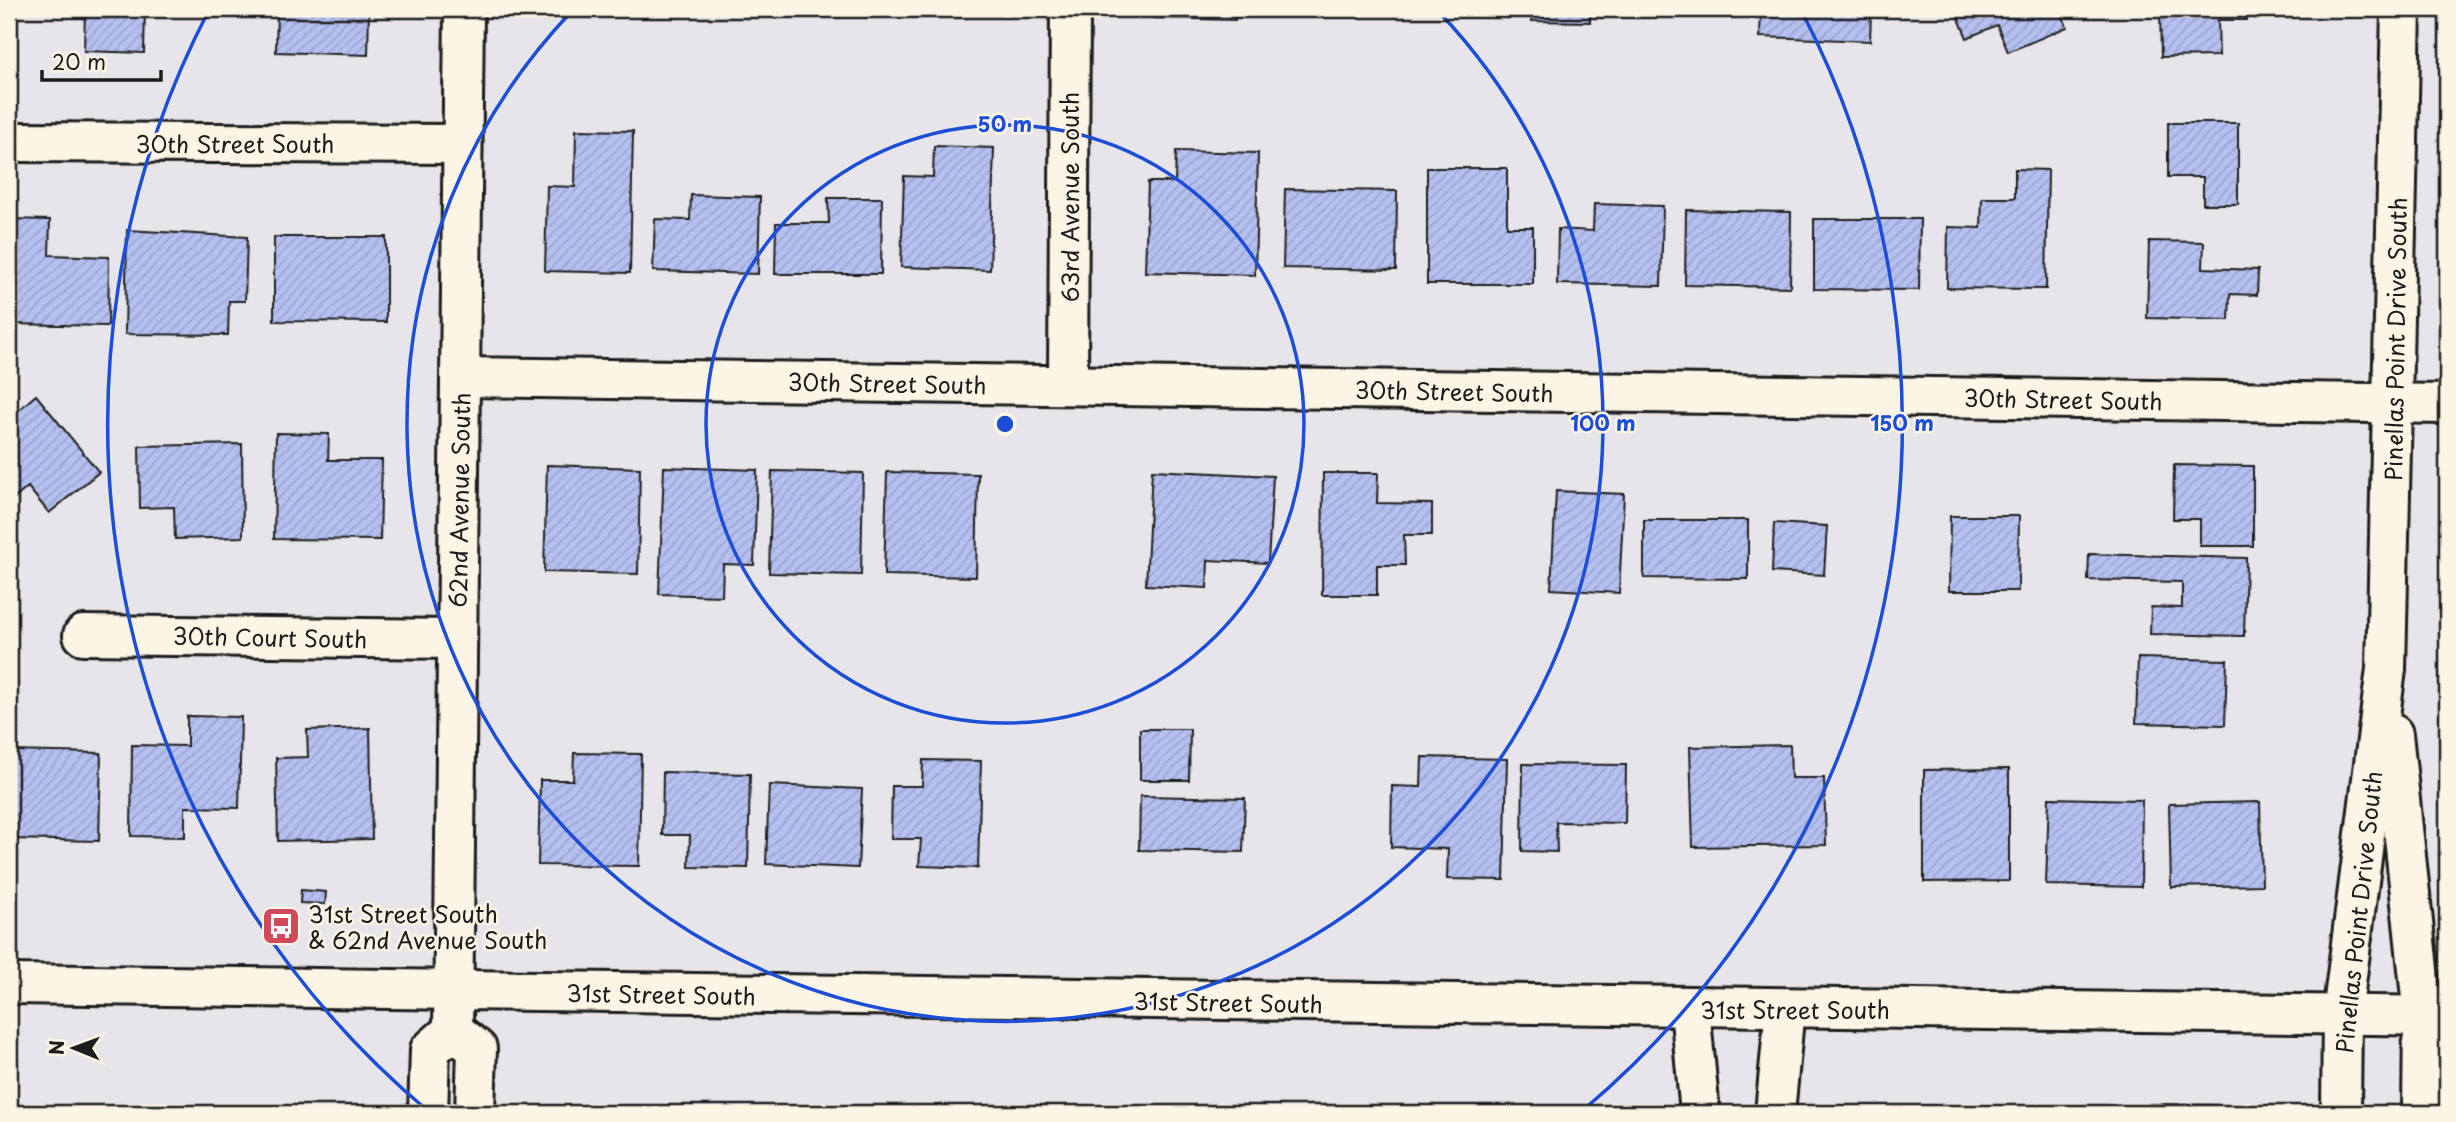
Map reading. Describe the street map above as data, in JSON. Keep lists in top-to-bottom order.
{
  "streets": {
    "street": [
      "30th Street South",
      "63rd Avenue South",
      "Pinellas Point Drive South",
      "62nd Avenue South",
      "30th Court South",
      "31st Street South"
    ]
  },
  "crossings": [
    ["30th Street South", "63rd Avenue South"],
    ["30th Street South", "Pinellas Point Drive South"],
    ["30th Street South", "62nd Avenue South"],
    ["Pinellas Point Drive South", "31st Street South"],
    ["62nd Avenue South", "30th Court South"],
    ["62nd Avenue South", "31st Street South"]
  ],
  "places": {
    "bus stop": ["31st Street South & 62nd Avenue South"]
  },
  "scale_bar": "20 m",
  "north": "left",
  "rings": ["50 m", "100 m", "150 m"]
}
